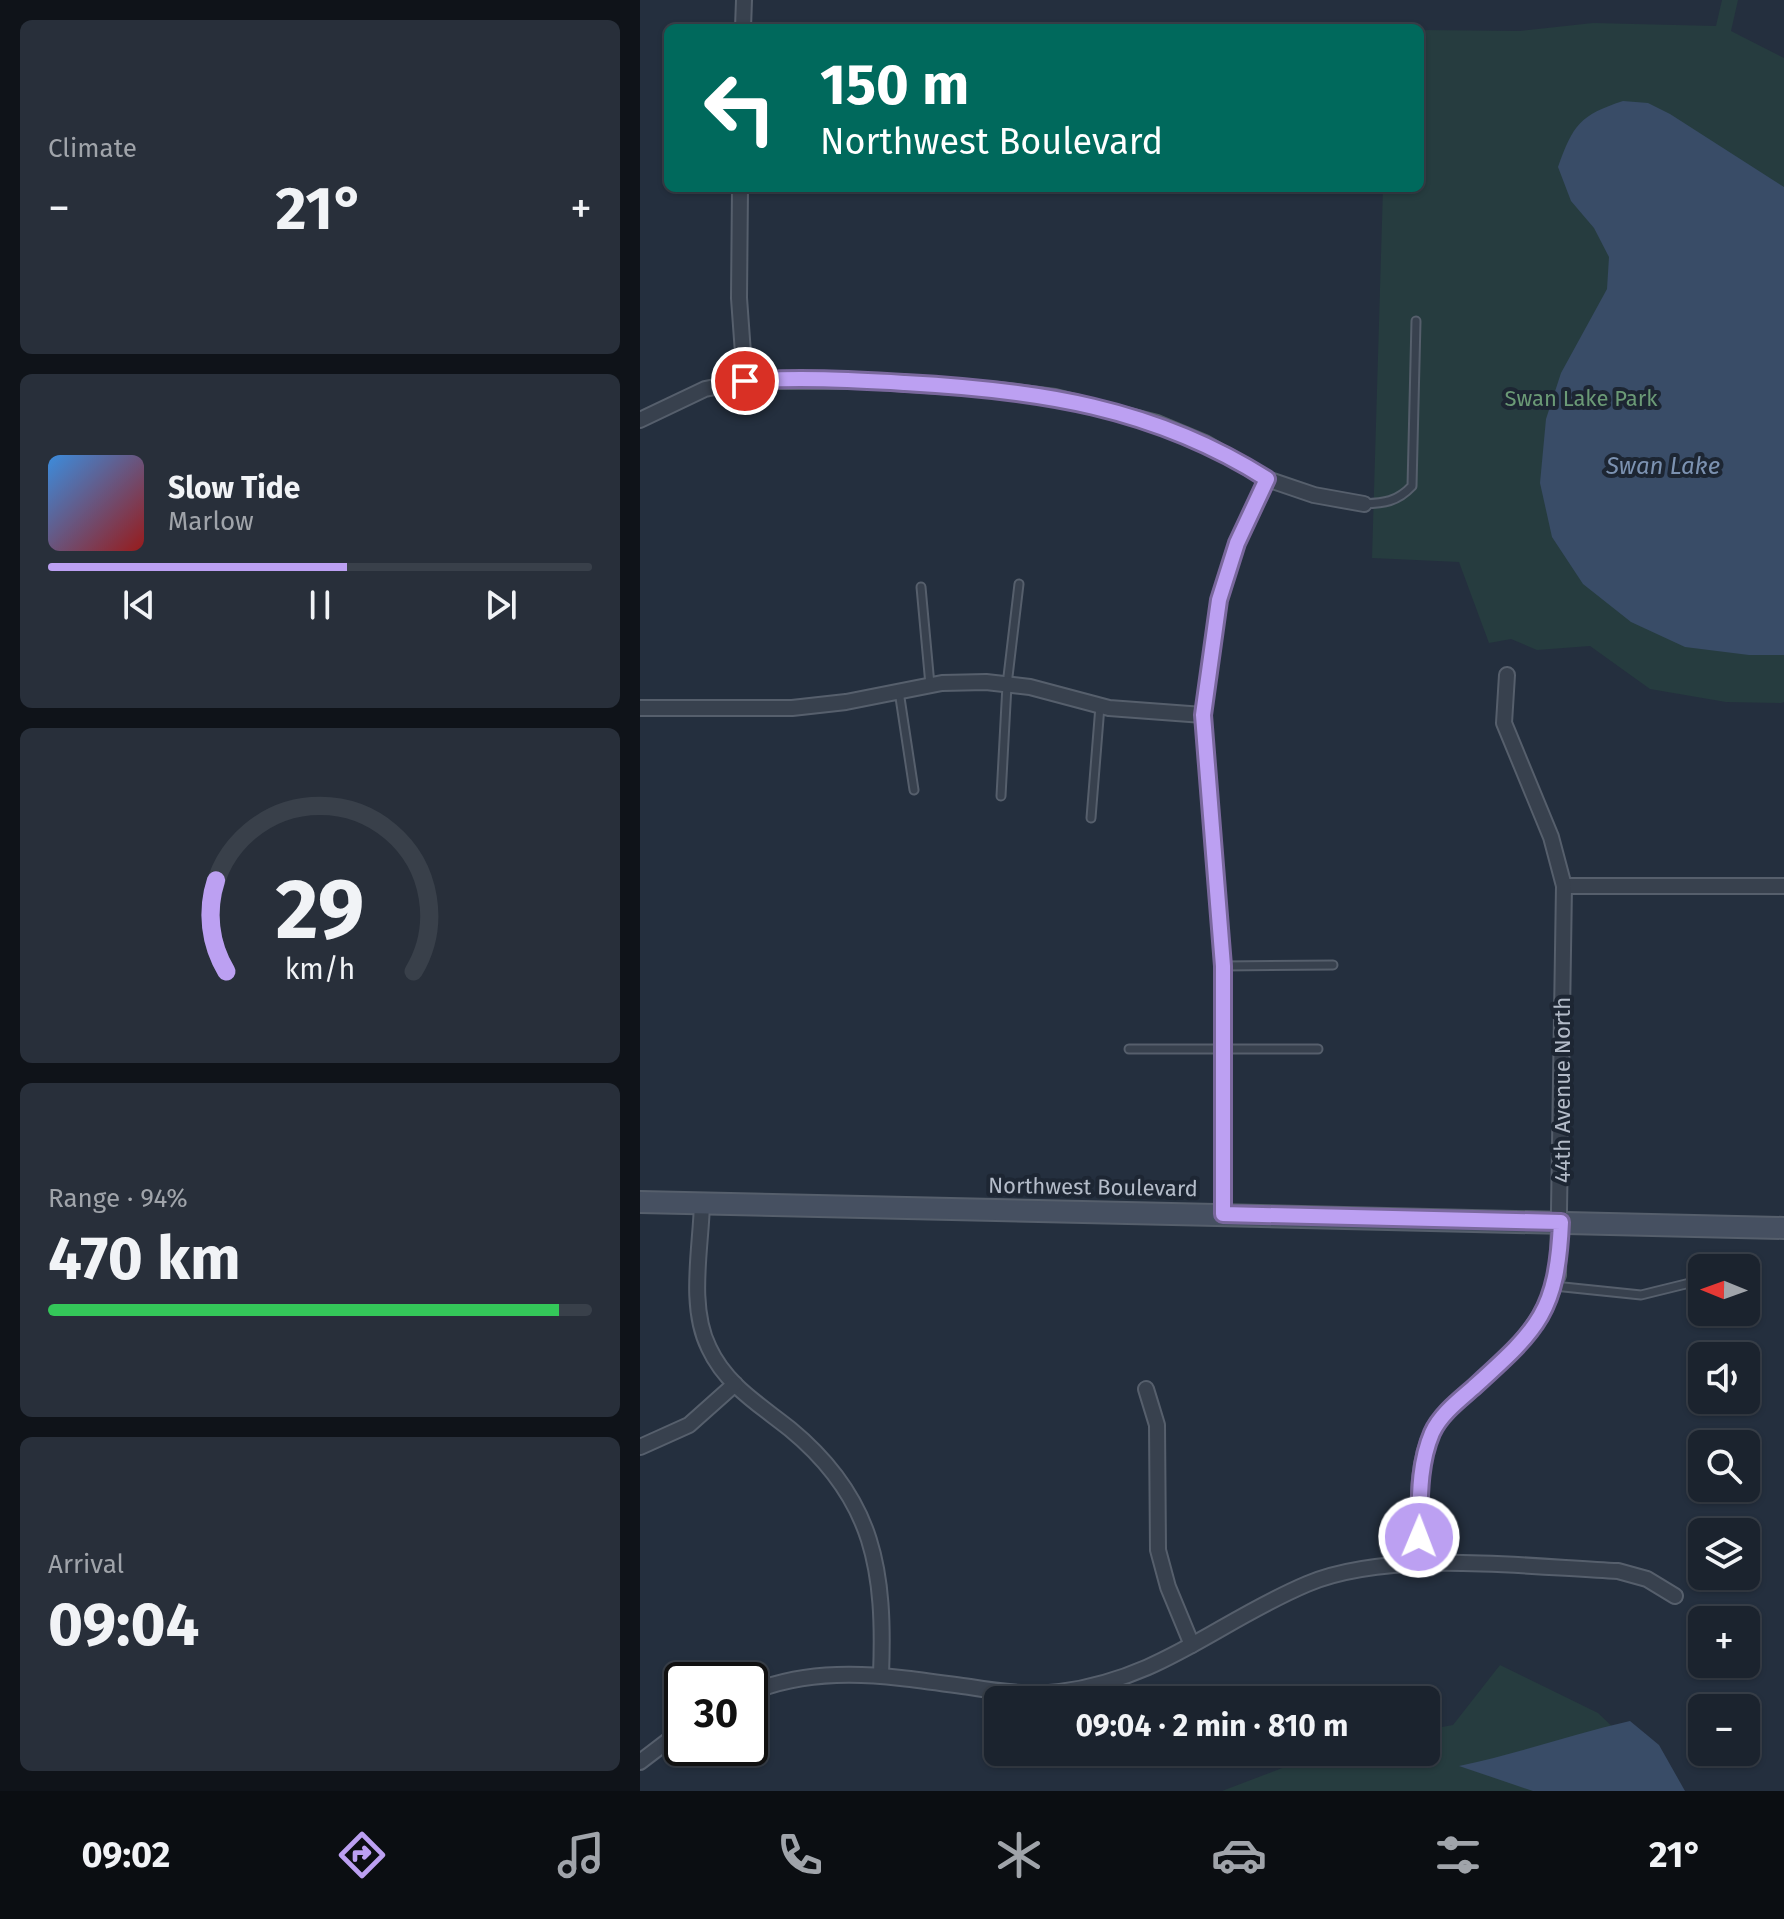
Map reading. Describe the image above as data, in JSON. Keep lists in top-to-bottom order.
{
  "streets": {
    "main road": ["Northwest Boulevard"],
    "street": ["44th Avenue North"]
  },
  "crossings": [
    ["44th Avenue North", "Northwest Boulevard"]
  ],
  "water": ["Swan Lake"],
  "parks": ["Swan Lake Park"],
  "north": "left",
  "page": {
    "tile": [
      "Climate",
      ["Range · 94%", "470 km"],
      ["Arrival", "09:04"]
    ],
    "turn": ["150 m", "Northwest Boulevard"],
    "heat": ["−", "21°", "+"],
    "song": ["Slow Tide", "Marlow"],
    "map_buttons": ["+", "−"],
    "limit": "30",
    "trip": "09:04 · 2 min · 810 m",
    "tabs": ["09:02", "21°"],
    "gauge": ["29", "km/h"]
  }
}
